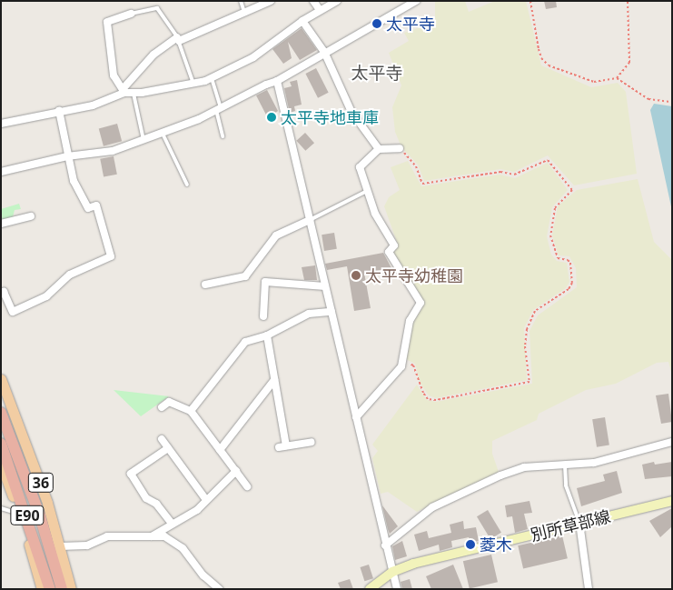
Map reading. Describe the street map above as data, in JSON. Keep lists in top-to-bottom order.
{
  "streets": {
    "highway": ["E90"],
    "main road": ["36", "別所草部線"]
  },
  "districts": ["太平寺"],
  "places": [
    "太平寺",
    "太平寺地車庫",
    "太平寺幼稚園",
    "菱木"
  ]
}
